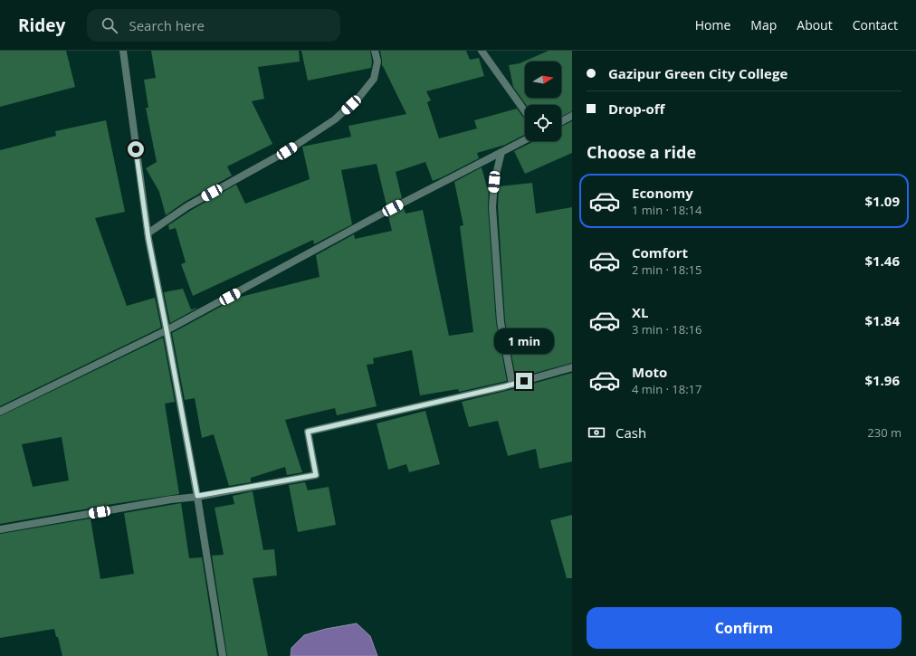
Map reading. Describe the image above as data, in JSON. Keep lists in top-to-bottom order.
{
  "north": "right",
  "page": {
    "header": "Ridey",
    "search": "Search here",
    "nav": [
      "Home",
      "Map",
      "About",
      "Contact"
    ],
    "banner": ["Gazipur Green City College", "Drop-off"],
    "heading": "Choose a ride",
    "list": [
      {
        "name": "Economy",
        "note": "1 min · 18:14",
        "value": "$1.09"
      },
      {
        "name": "Comfort",
        "note": "2 min · 18:15",
        "value": "$1.46"
      },
      {
        "name": "XL",
        "note": "3 min · 18:16",
        "value": "$1.84"
      },
      {
        "name": "Moto",
        "note": "4 min · 18:17",
        "value": "$1.96"
      }
    ],
    "bubble": "1 min",
    "pay": ["Cash", "230 m"],
    "buttons": "Confirm"
  }
}
